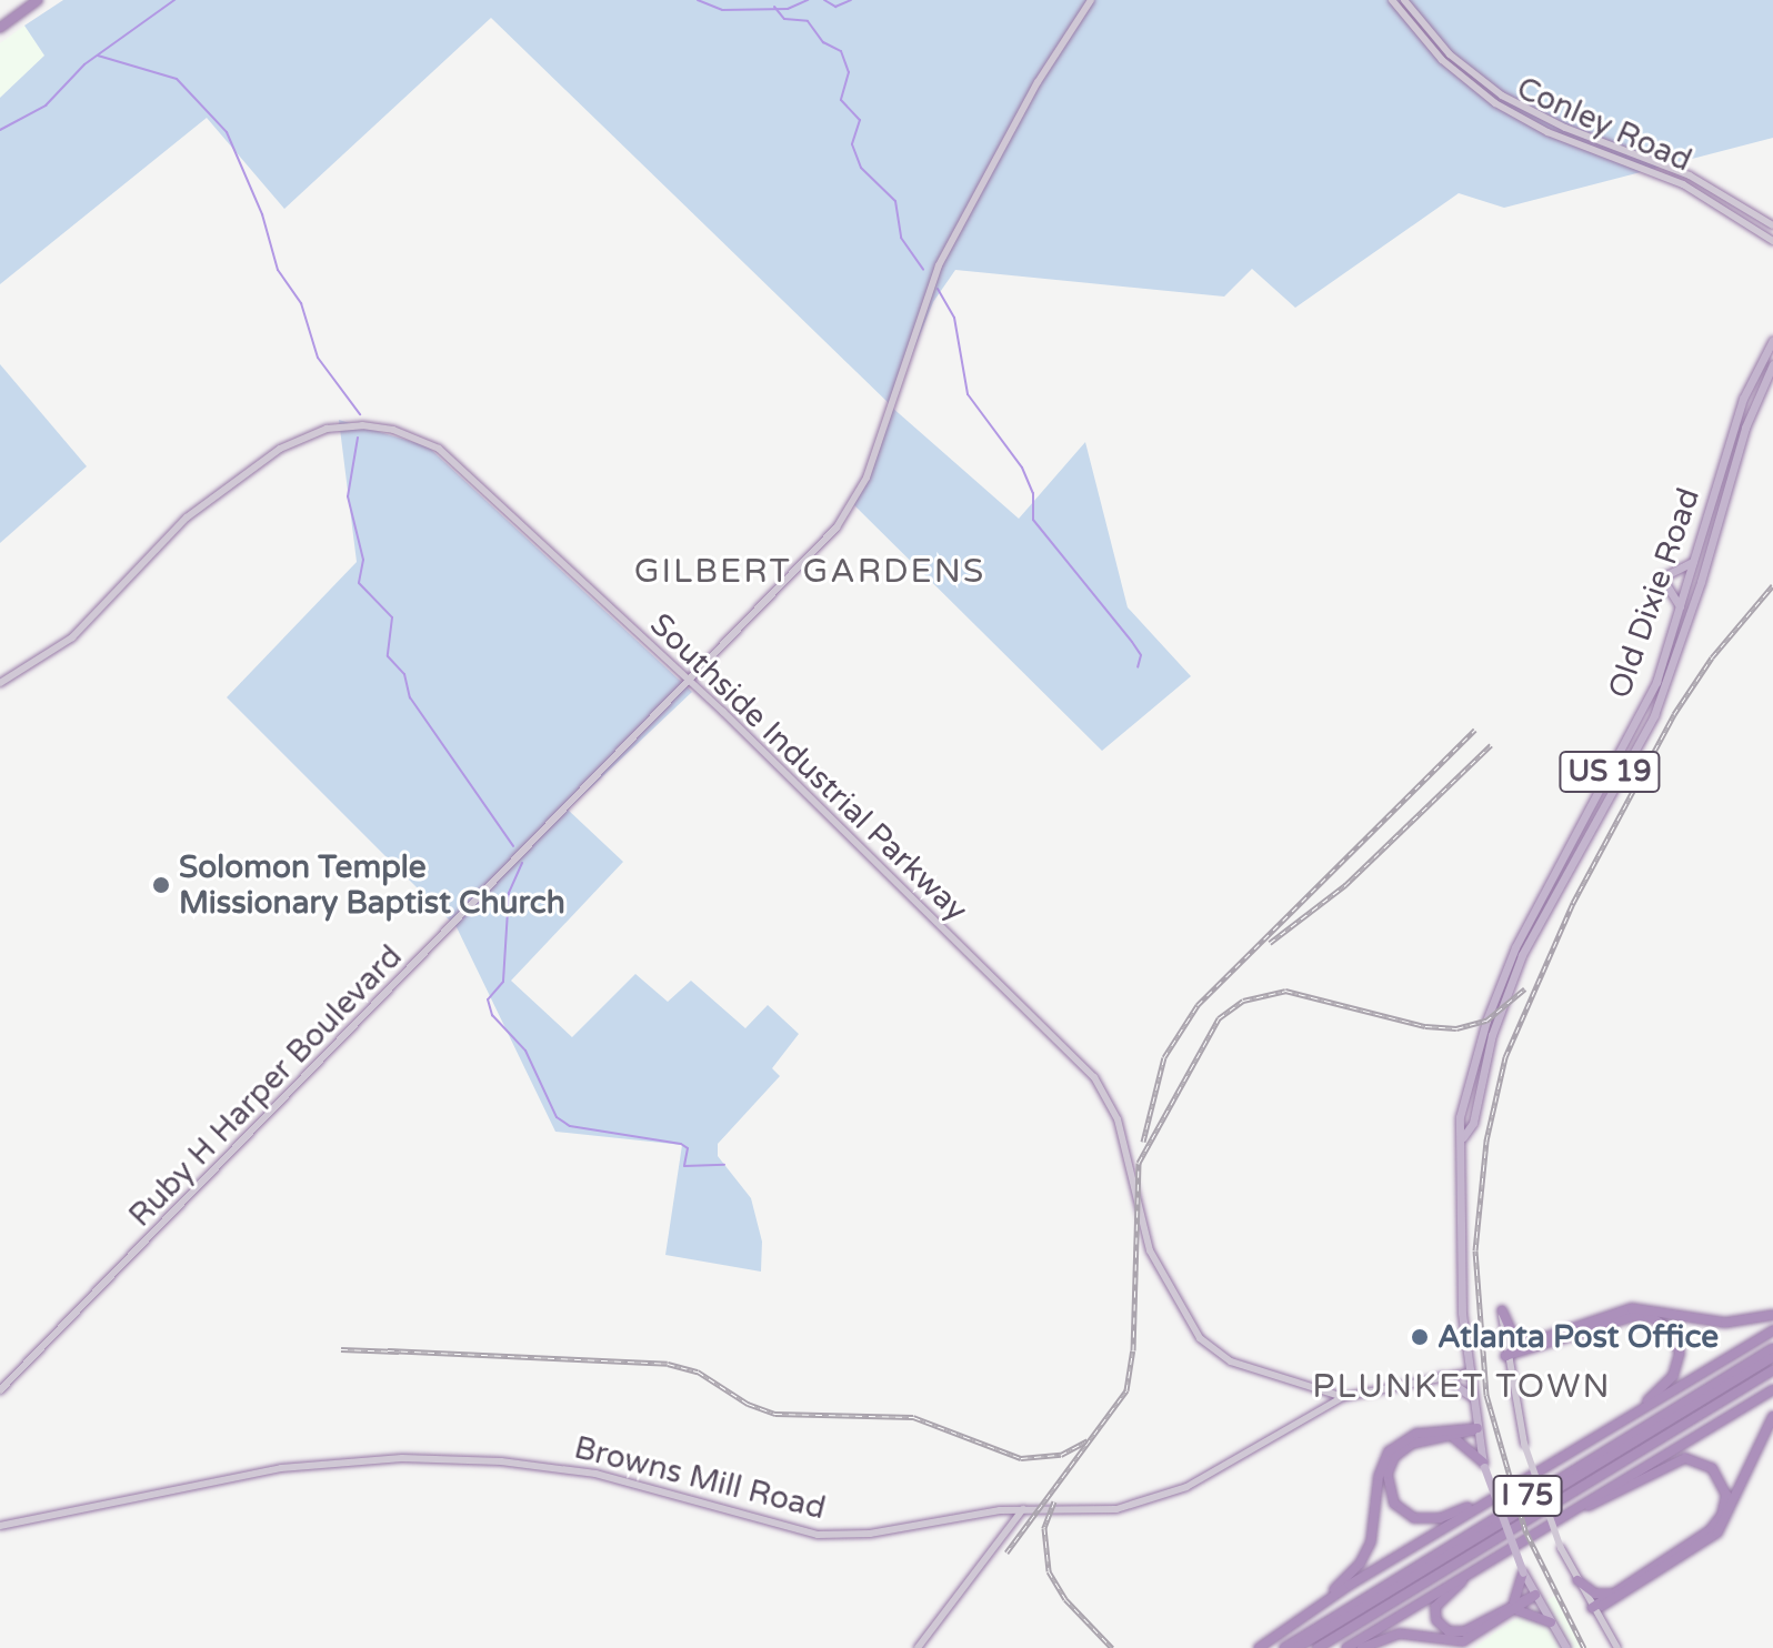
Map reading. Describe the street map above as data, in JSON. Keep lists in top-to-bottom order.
{
  "streets": {
    "highway": ["I 75"],
    "main road": ["Old Dixie Road", "US 19"],
    "street": [
      "Conley Road",
      "Southside Industrial Parkway",
      "Ruby H Harper Boulevard",
      "Browns Mill Road"
    ]
  },
  "crossings": [
    ["Old Dixie Road", "US 19"],
    ["Southside Industrial Parkway", "Ruby H Harper Boulevard"],
    ["Southside Industrial Parkway", "Browns Mill Road"],
    ["US 19", "Browns Mill Road"]
  ],
  "districts": ["GILBERT GARDENS", "PLUNKET TOWN"],
  "places": ["Solomon Temple Missionary Baptist Church", "Atlanta Post Office"]
}
